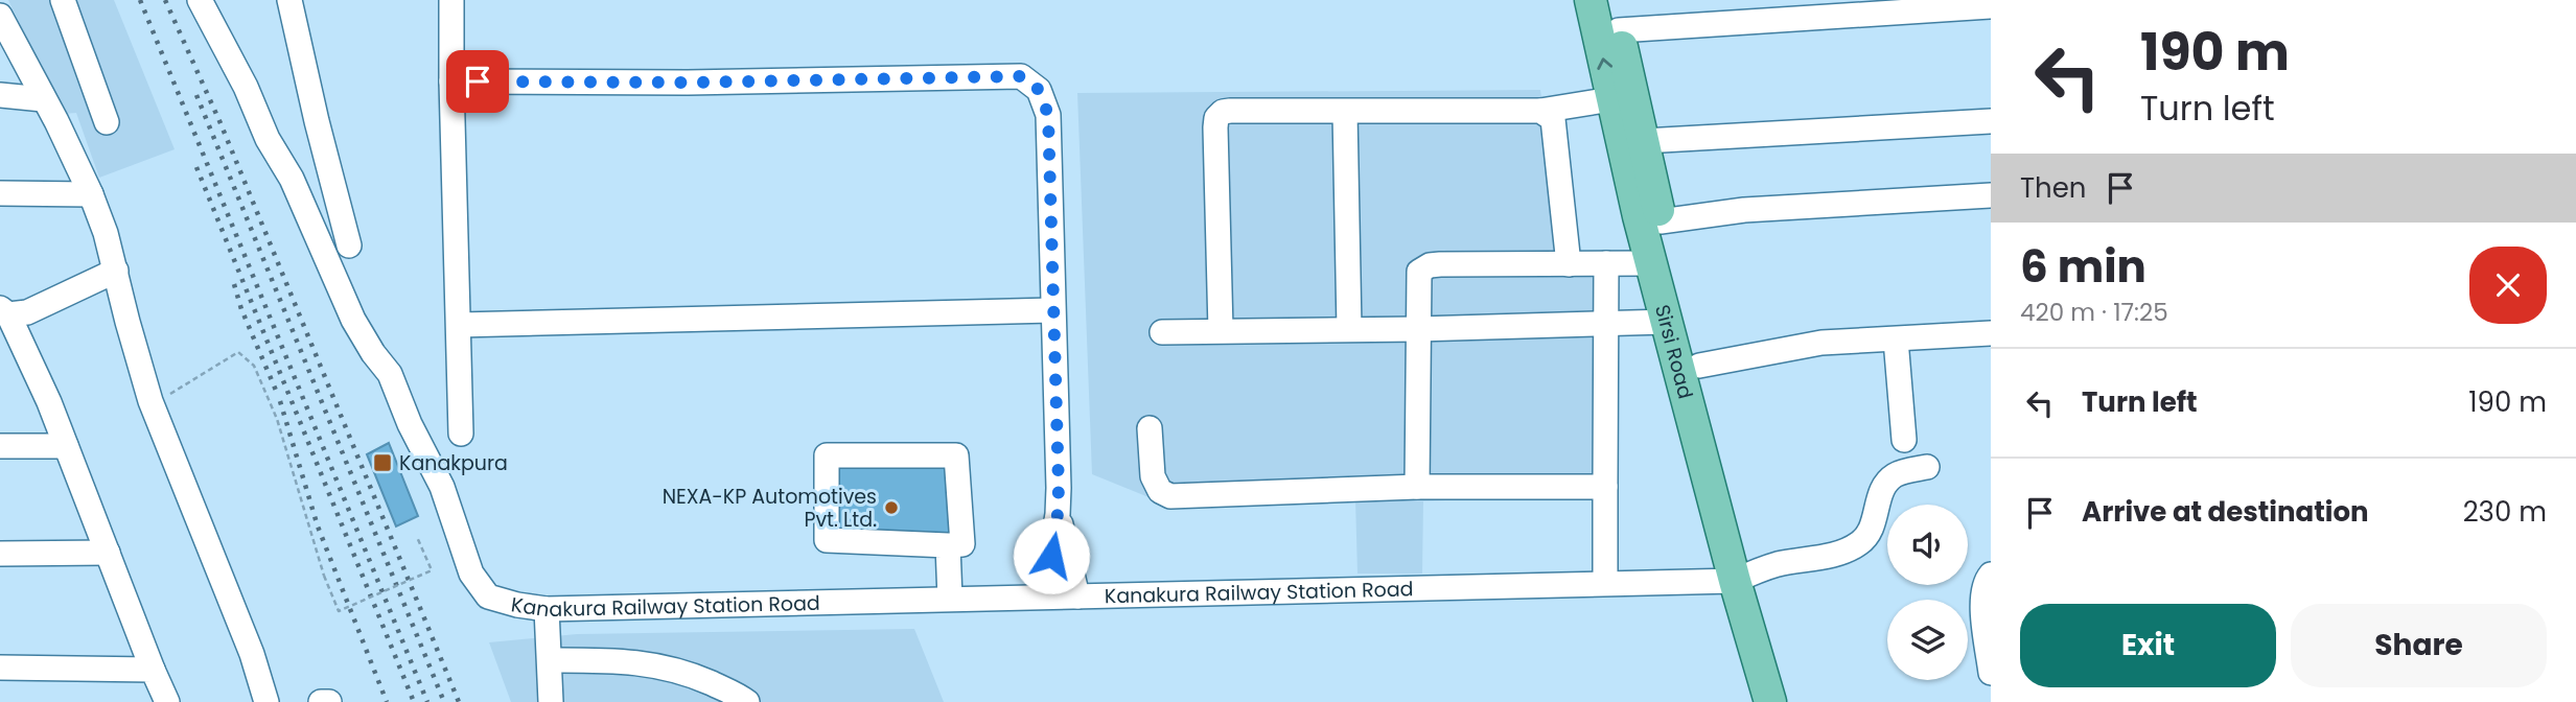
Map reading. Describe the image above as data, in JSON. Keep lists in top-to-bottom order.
{
  "streets": {
    "main road": ["Sirsi Road"],
    "street": ["Kanakura Railway Station Road"]
  },
  "crossings": [
    ["Sirsi Road", "Kanakura Railway Station Road"]
  ],
  "places": {
    "transit": ["Kanakpura"],
    "other": ["NEXA-KP Automotives Pvt. Ltd."]
  },
  "page": {
    "turn": ["190 m", "Turn left"],
    "then": "Then",
    "heading": ["6 min", "420 m · 17:25"],
    "list": [
      {
        "name": "Turn left",
        "value": "190 m"
      },
      {
        "name": "Arrive at destination",
        "value": "230 m"
      }
    ],
    "buttons": ["Exit", "Share"]
  }
}
